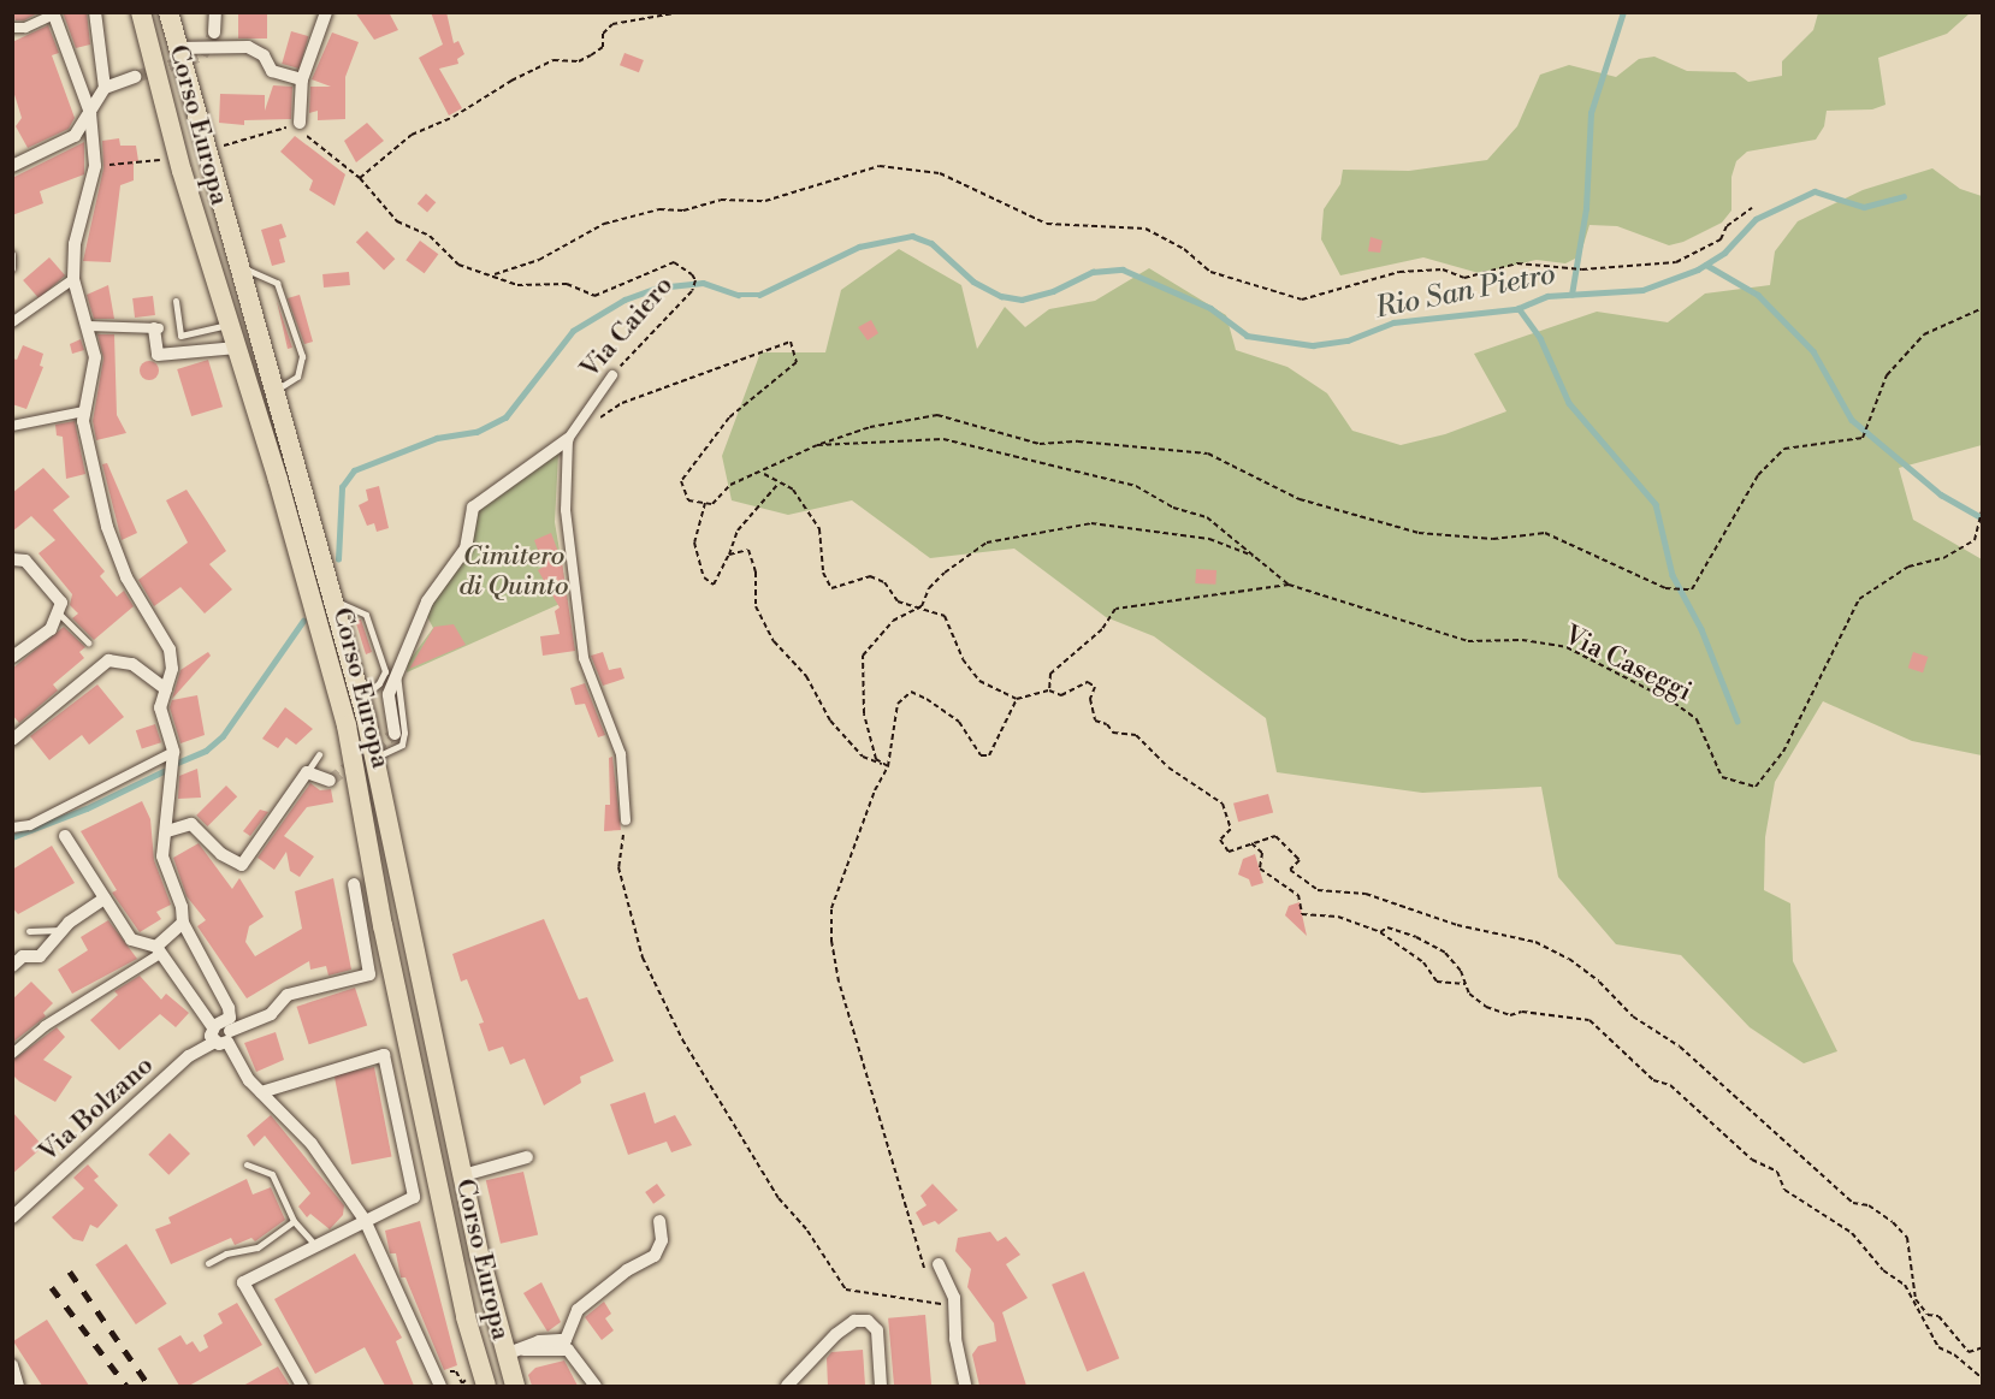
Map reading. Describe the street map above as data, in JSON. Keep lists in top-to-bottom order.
{
  "streets": {
    "main road": ["Corso Europa"],
    "street": ["Via Caiero", "Via Bolzano"],
    "path": ["Via Caseggi"]
  },
  "water": ["Rio San Pietro"],
  "parks": ["Cimitero di Quinto"]
}
